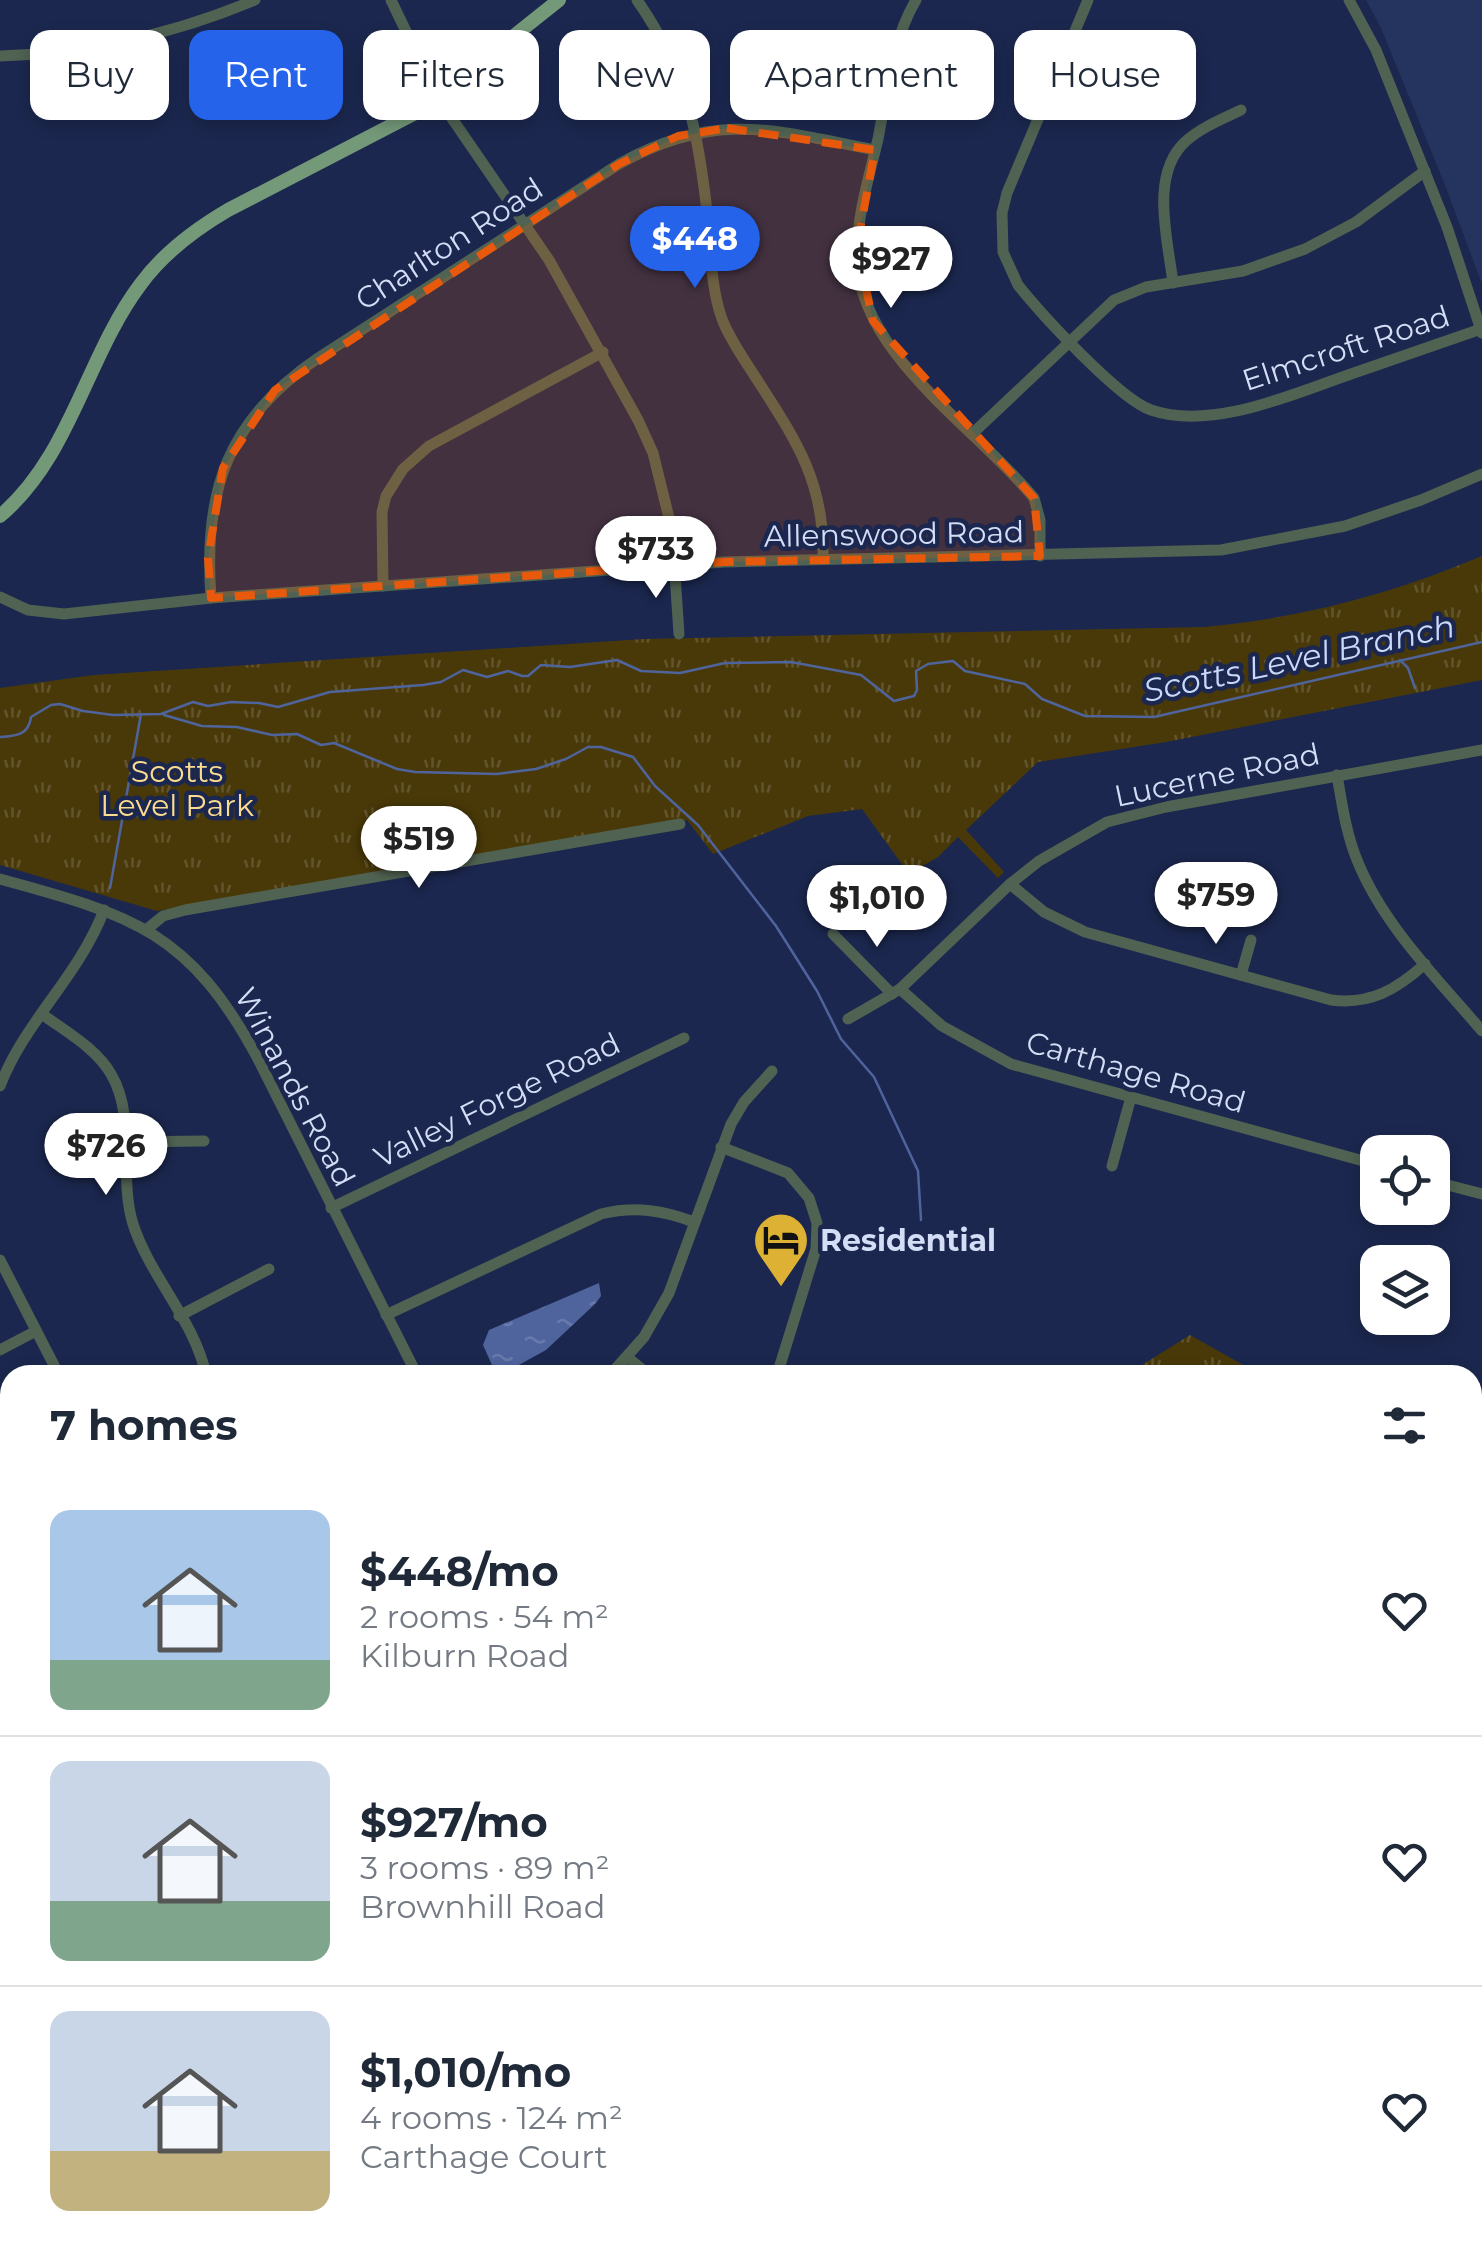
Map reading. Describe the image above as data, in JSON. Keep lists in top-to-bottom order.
{
  "streets": {
    "street": [
      "Charlton Road",
      "Elmcroft Road",
      "Allenswood Road",
      "Lucerne Road",
      "Carthage Road",
      "Winands Road",
      "Valley Forge Road"
    ]
  },
  "crossings": [
    ["Charlton Road", "Allenswood Road"],
    ["Lucerne Road", "Carthage Road"],
    ["Winands Road", "Valley Forge Road"]
  ],
  "water": ["Scotts Level Branch"],
  "parks": ["Scotts Level Park"],
  "places": {
    "hotel": ["Residential"]
  },
  "page": {
    "chip": [
      "Buy",
      "Rent",
      "Filters",
      "New",
      "Apartment",
      "House"
    ],
    "price": [
      "$448",
      "$927",
      "$733",
      "$519",
      "$759",
      "$1,010",
      "$726"
    ],
    "heading": "7 homes",
    "list": [
      {
        "name": "$448/mo",
        "note": "2 rooms · 54 m² · Kilburn Road"
      },
      {
        "name": "$927/mo",
        "note": "3 rooms · 89 m² · Brownhill Road"
      },
      {
        "name": "$1,010/mo",
        "note": "4 rooms · 124 m² · Carthage Court"
      }
    ]
  }
}
